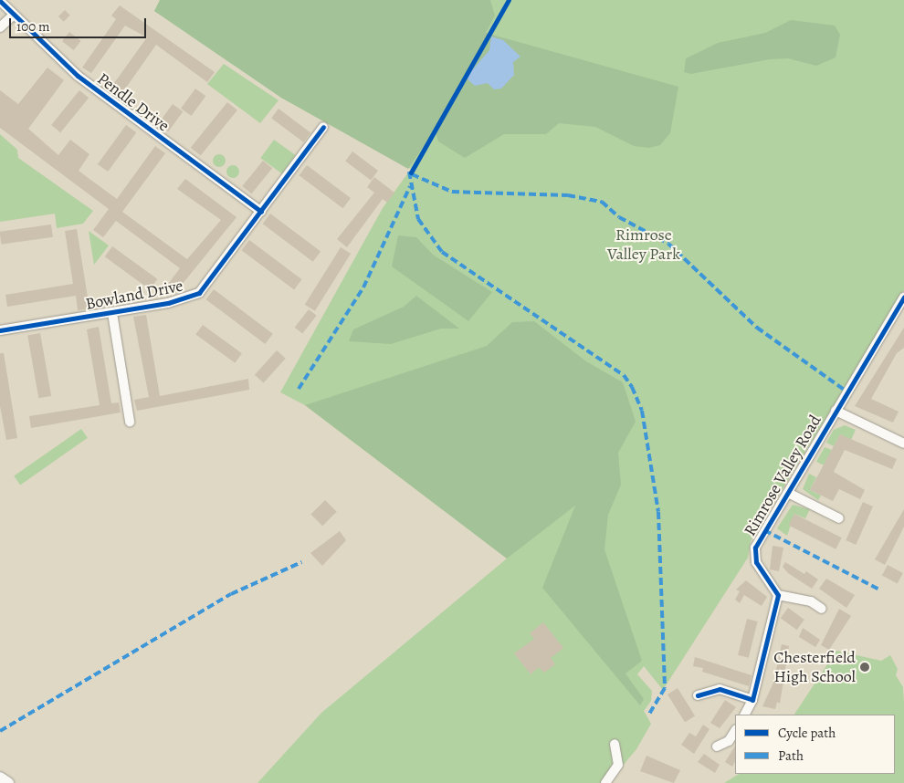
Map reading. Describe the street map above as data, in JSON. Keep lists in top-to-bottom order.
{
  "streets": {
    "street": ["Pendle Drive", "Bowland Drive", "Rimrose Valley Road"]
  },
  "crossings": [
    ["Pendle Drive", "Bowland Drive"]
  ],
  "parks": ["Rimrose Valley Park"],
  "places": ["Chesterfield High School"],
  "legend": ["Cycle path", "Path"],
  "scale_bar": "100 m"
}
